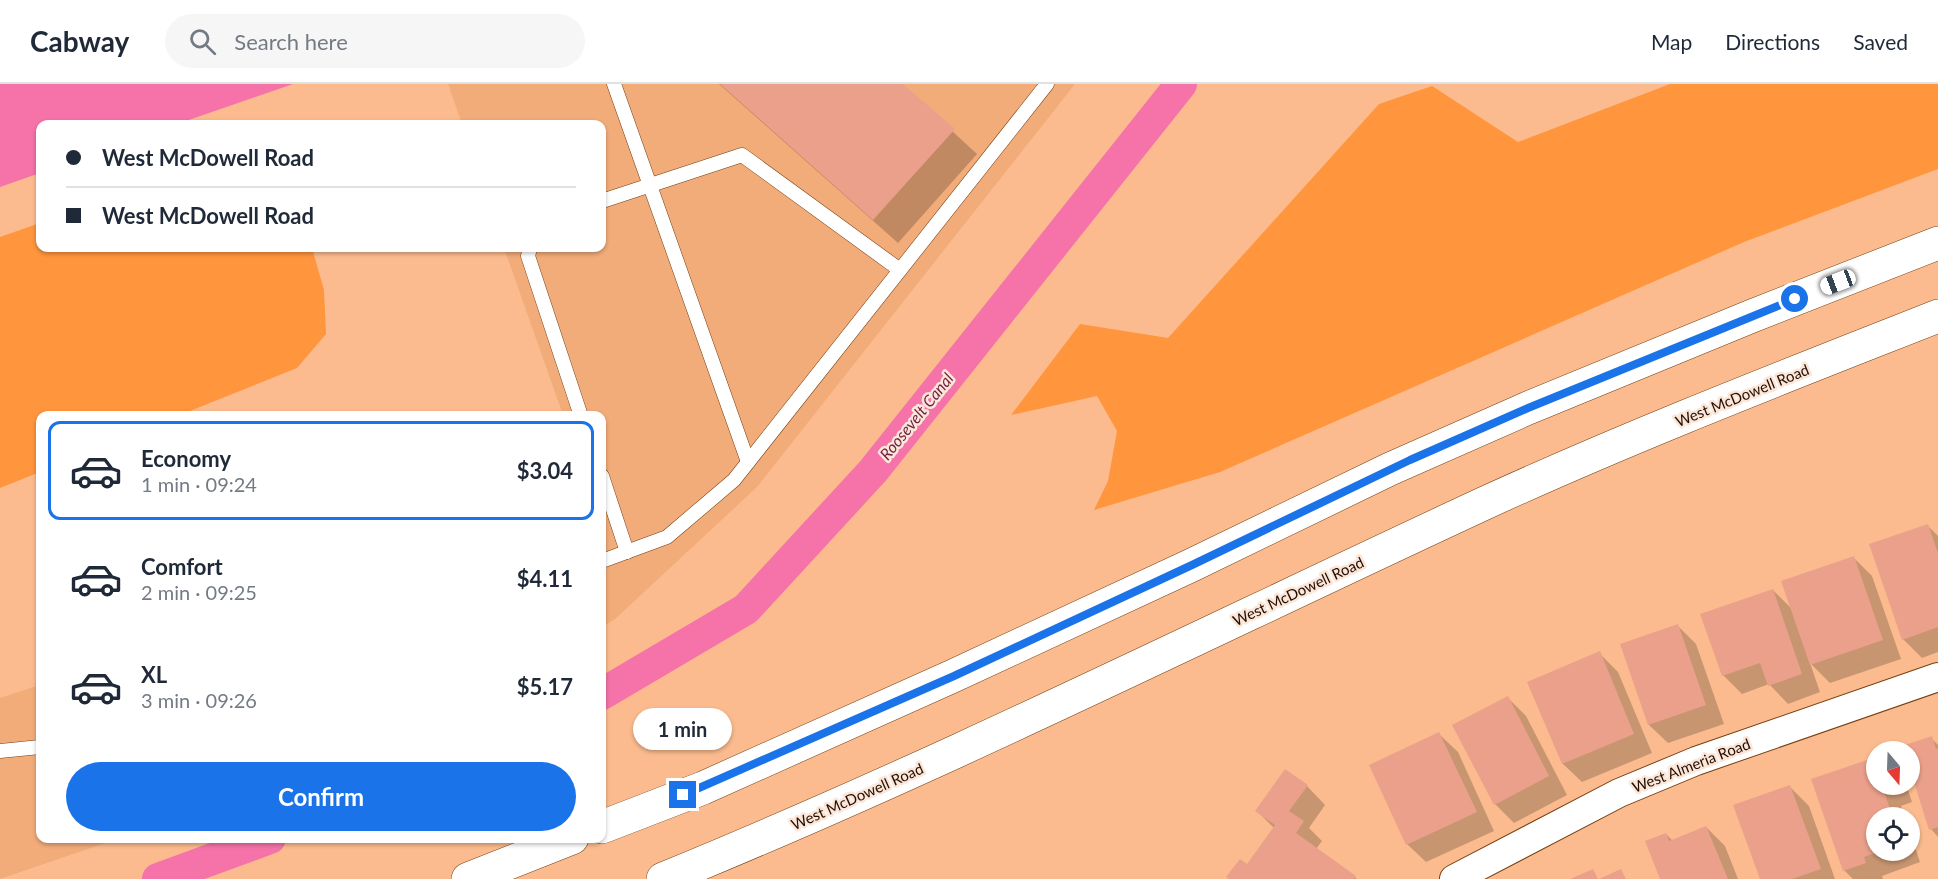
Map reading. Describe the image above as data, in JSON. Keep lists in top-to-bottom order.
{
  "streets": {
    "main road": ["West McDowell Road"],
    "street": ["West Almeria Road"]
  },
  "water": ["Roosevelt Canal"],
  "north": "bottom",
  "page": {
    "header": "Cabway",
    "search": "Search here",
    "nav": ["Map", "Directions", "Saved"],
    "banner": ["West McDowell Road", "West McDowell Road"],
    "list": [
      {
        "name": "Economy",
        "note": "1 min · 09:24",
        "value": "$3.04"
      },
      {
        "name": "Comfort",
        "note": "2 min · 09:25",
        "value": "$4.11"
      },
      {
        "name": "XL",
        "note": "3 min · 09:26",
        "value": "$5.17"
      }
    ],
    "bubble": "1 min",
    "buttons": "Confirm"
  }
}
